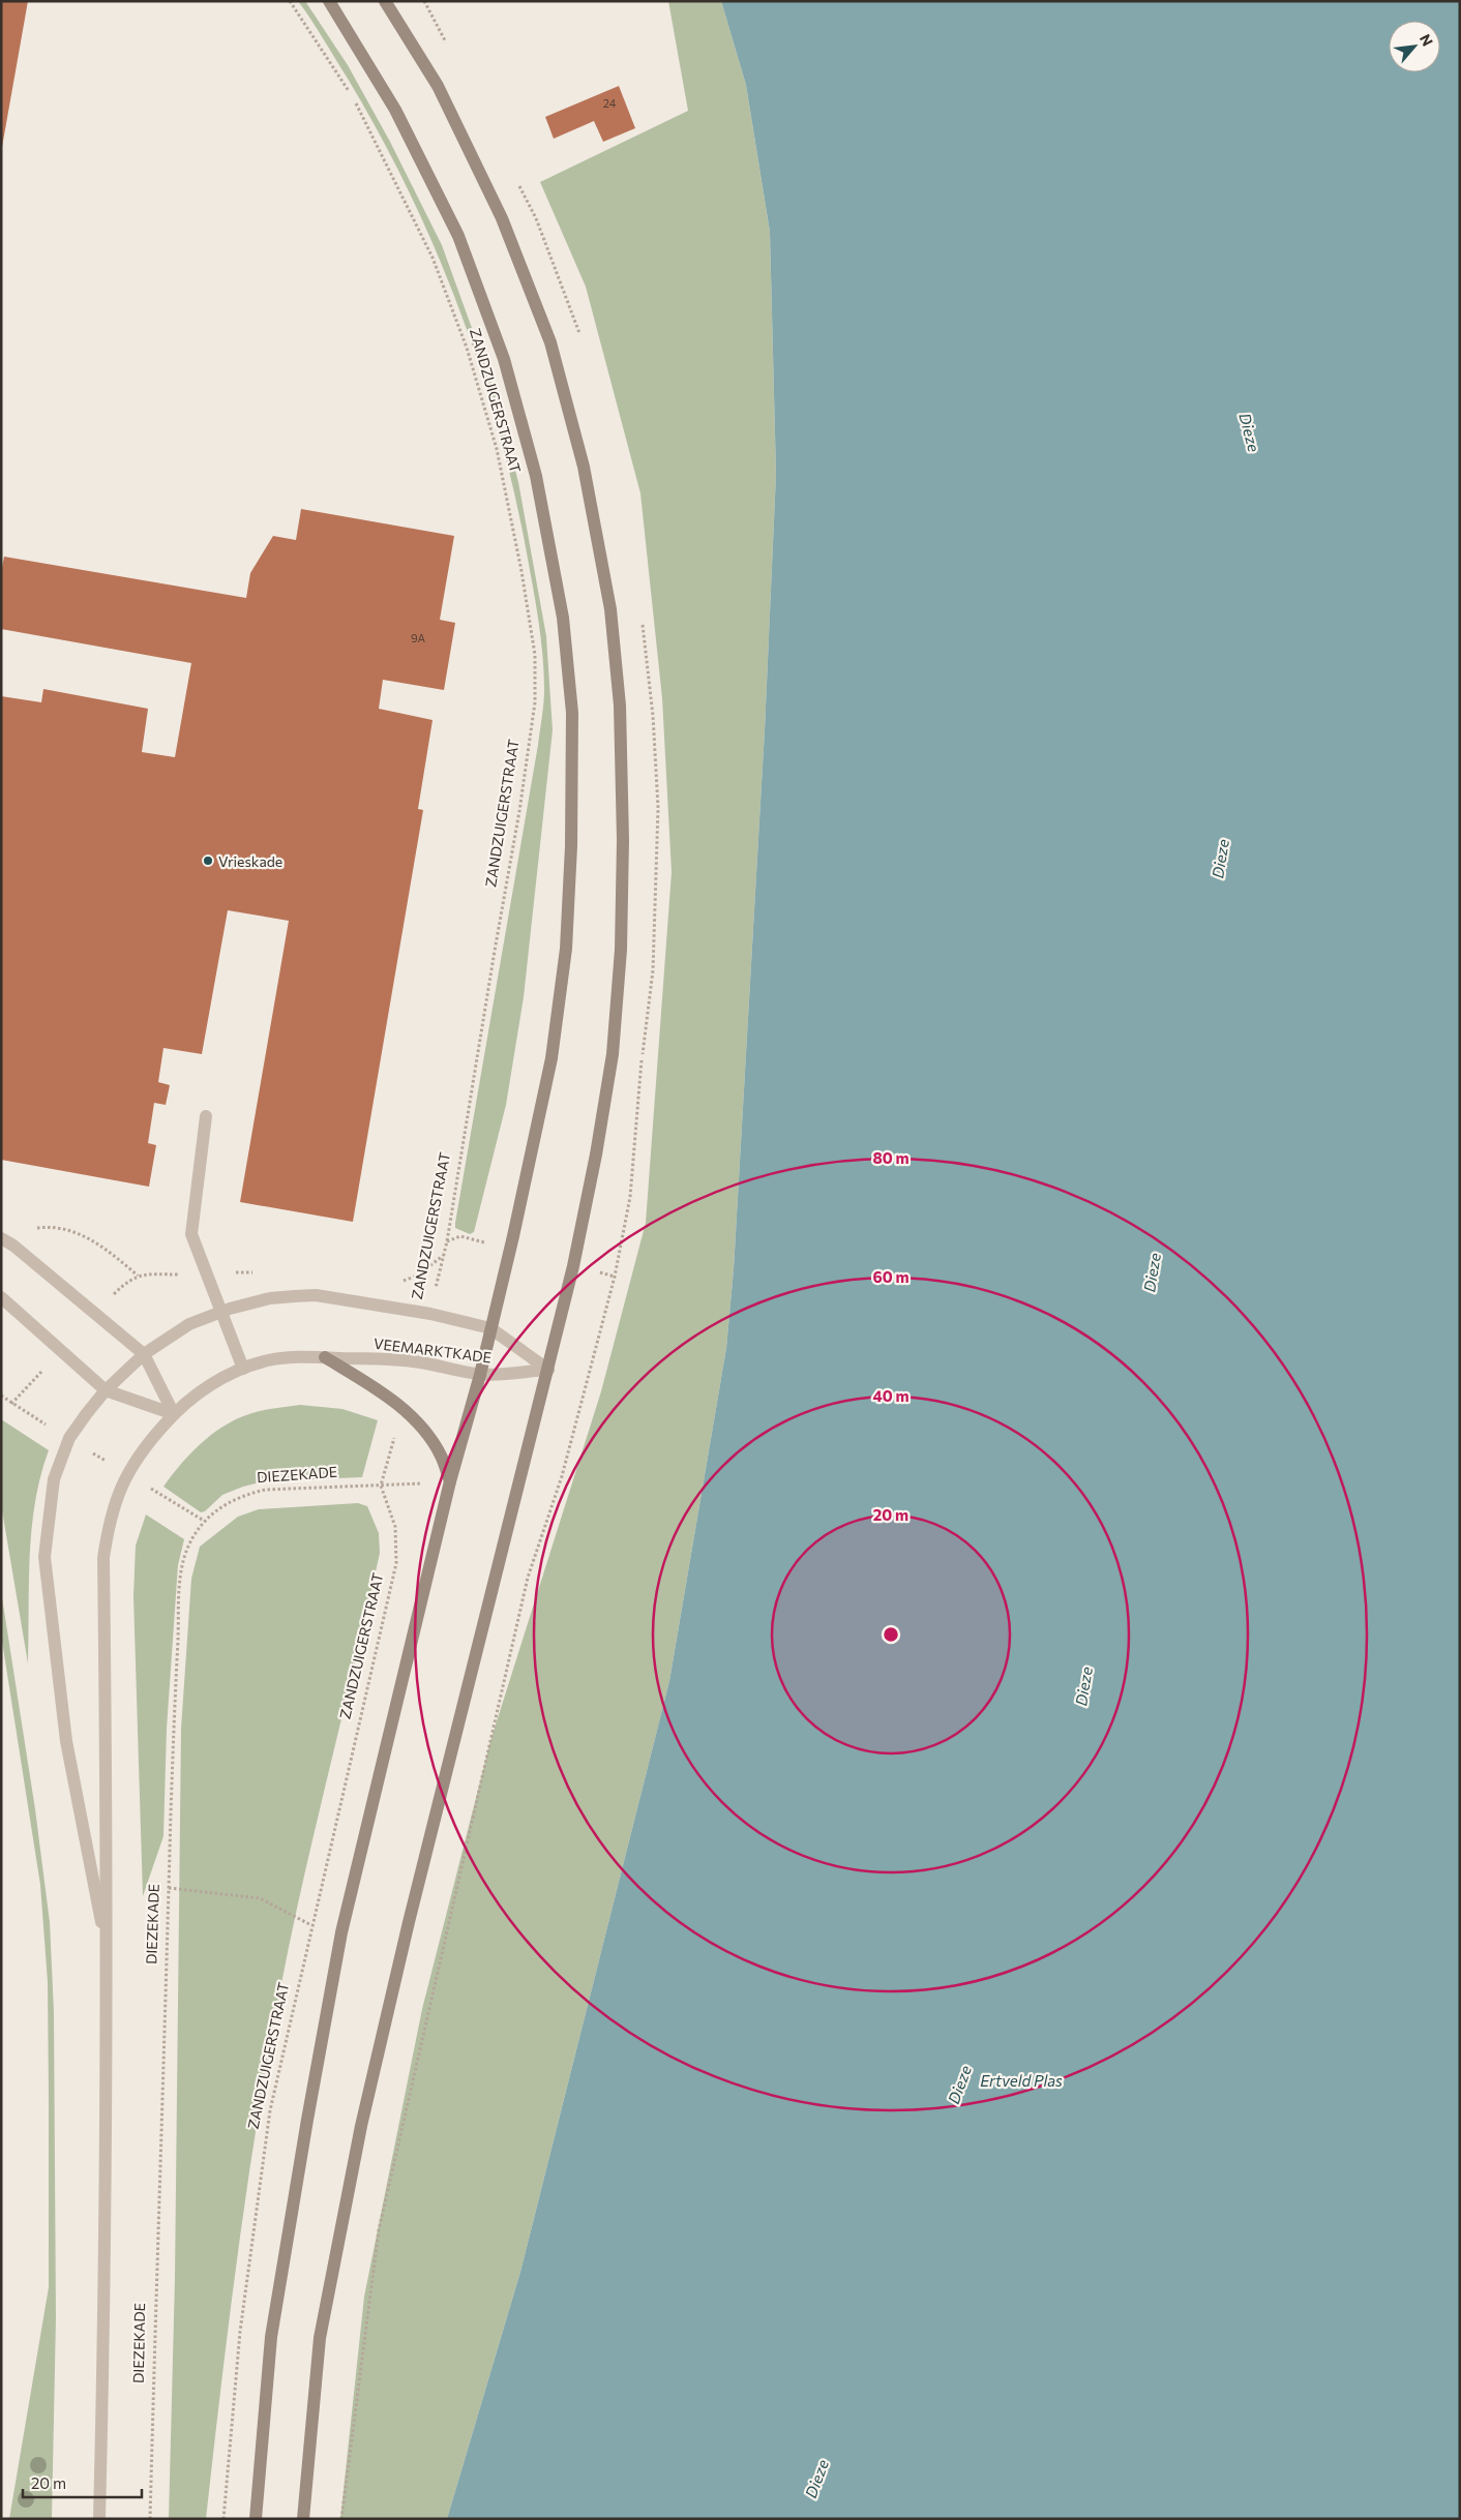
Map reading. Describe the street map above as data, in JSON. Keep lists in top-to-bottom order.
{
  "streets": {
    "main road": ["ZANDZUIGERSTRAAT"],
    "street": ["VEEMARKTKADE"],
    "path": ["DIEZEKADE"]
  },
  "crossings": [
    ["ZANDZUIGERSTRAAT", "VEEMARKTKADE"],
    ["ZANDZUIGERSTRAAT", "DIEZEKADE"]
  ],
  "water": ["Dieze", "Ertveld Plas"],
  "places": ["Vrieskade"],
  "house_numbers": ["24", "9A"],
  "scale_bar": "20 m",
  "north": "top right",
  "rings": [
    "80 m",
    "60 m",
    "40 m",
    "20 m"
  ]
}
